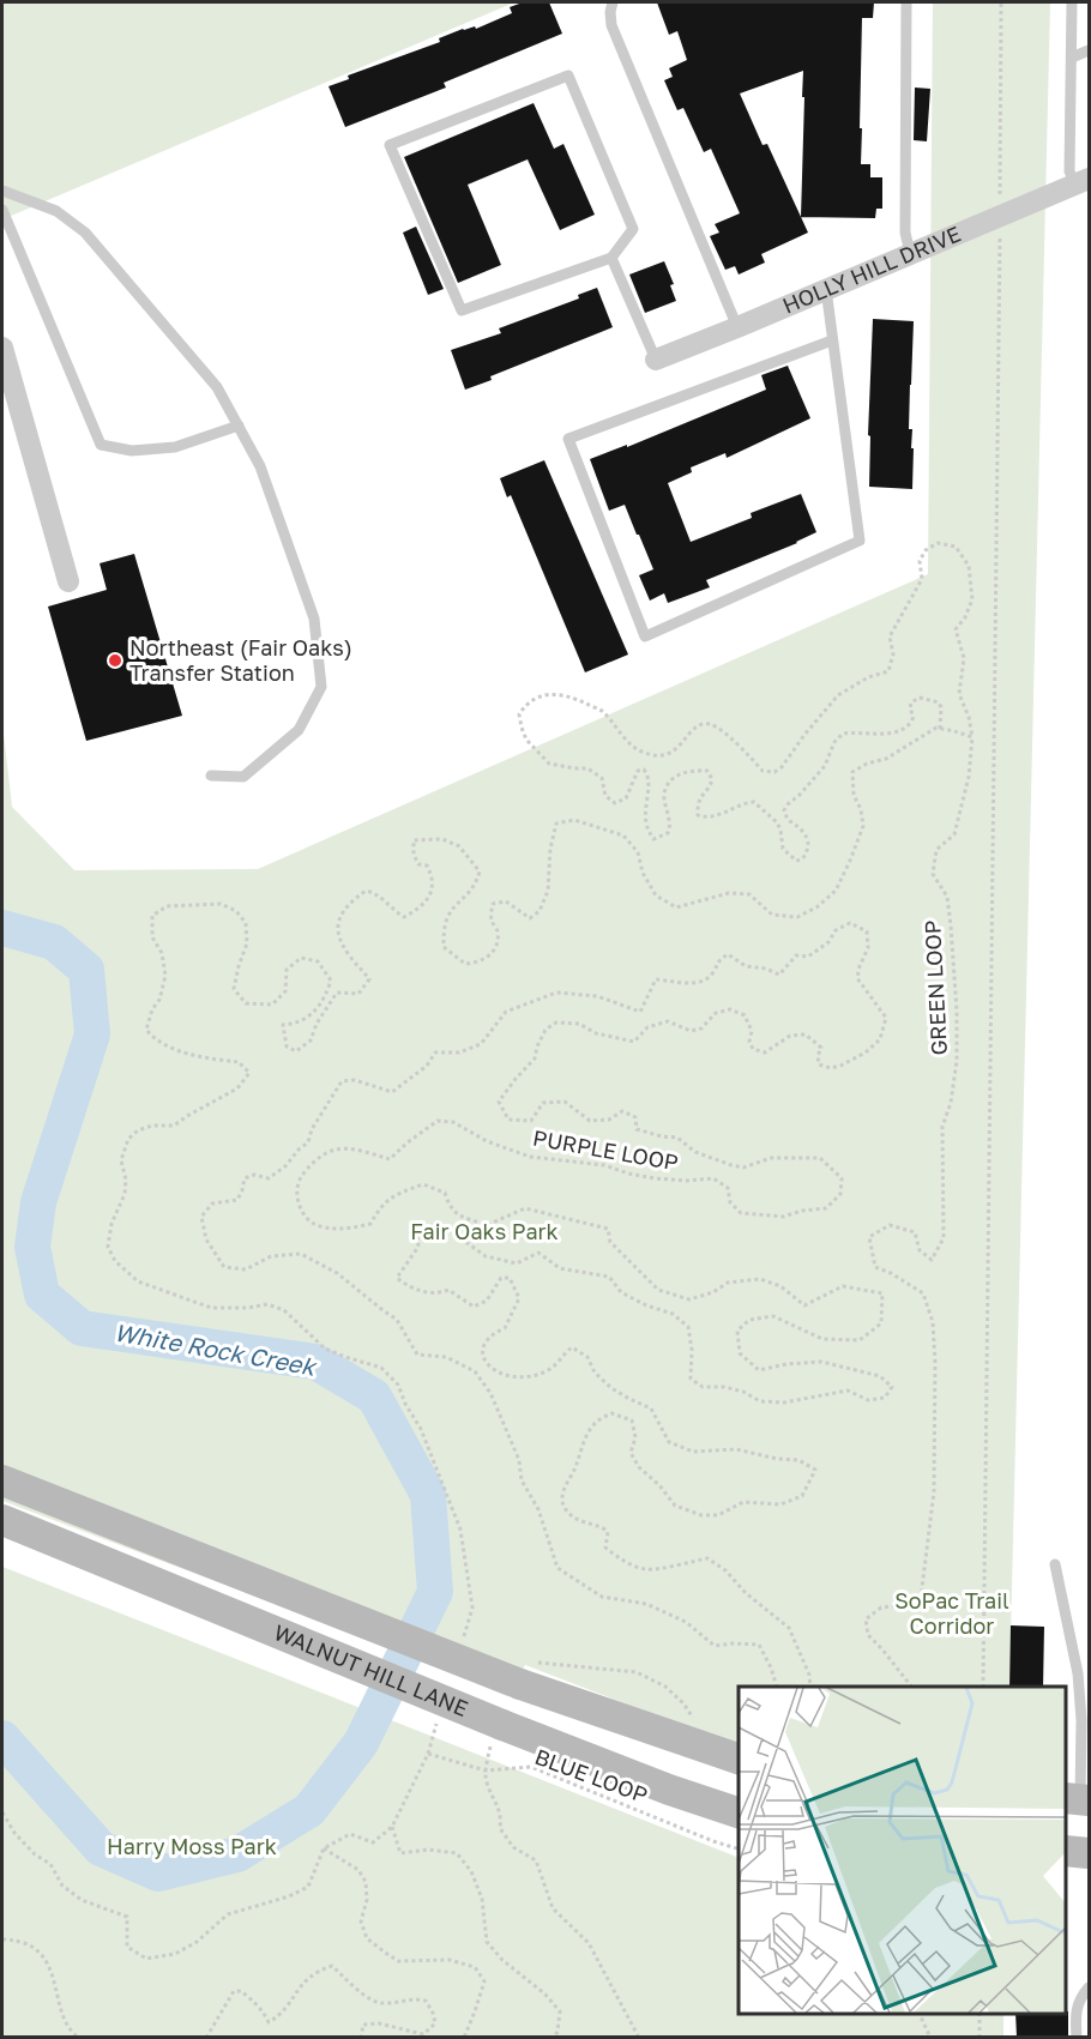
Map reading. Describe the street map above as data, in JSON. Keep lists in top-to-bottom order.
{
  "streets": {
    "main road": ["WALNUT HILL LANE"],
    "street": ["HOLLY HILL DRIVE"],
    "path": ["GREEN LOOP", "PURPLE LOOP", "BLUE LOOP"]
  },
  "water": ["White Rock Creek"],
  "parks": ["Fair Oaks Park", "SoPac Trail Corridor", "Harry Moss Park"],
  "places": ["Northeast (Fair Oaks) Transfer Station"]
}
